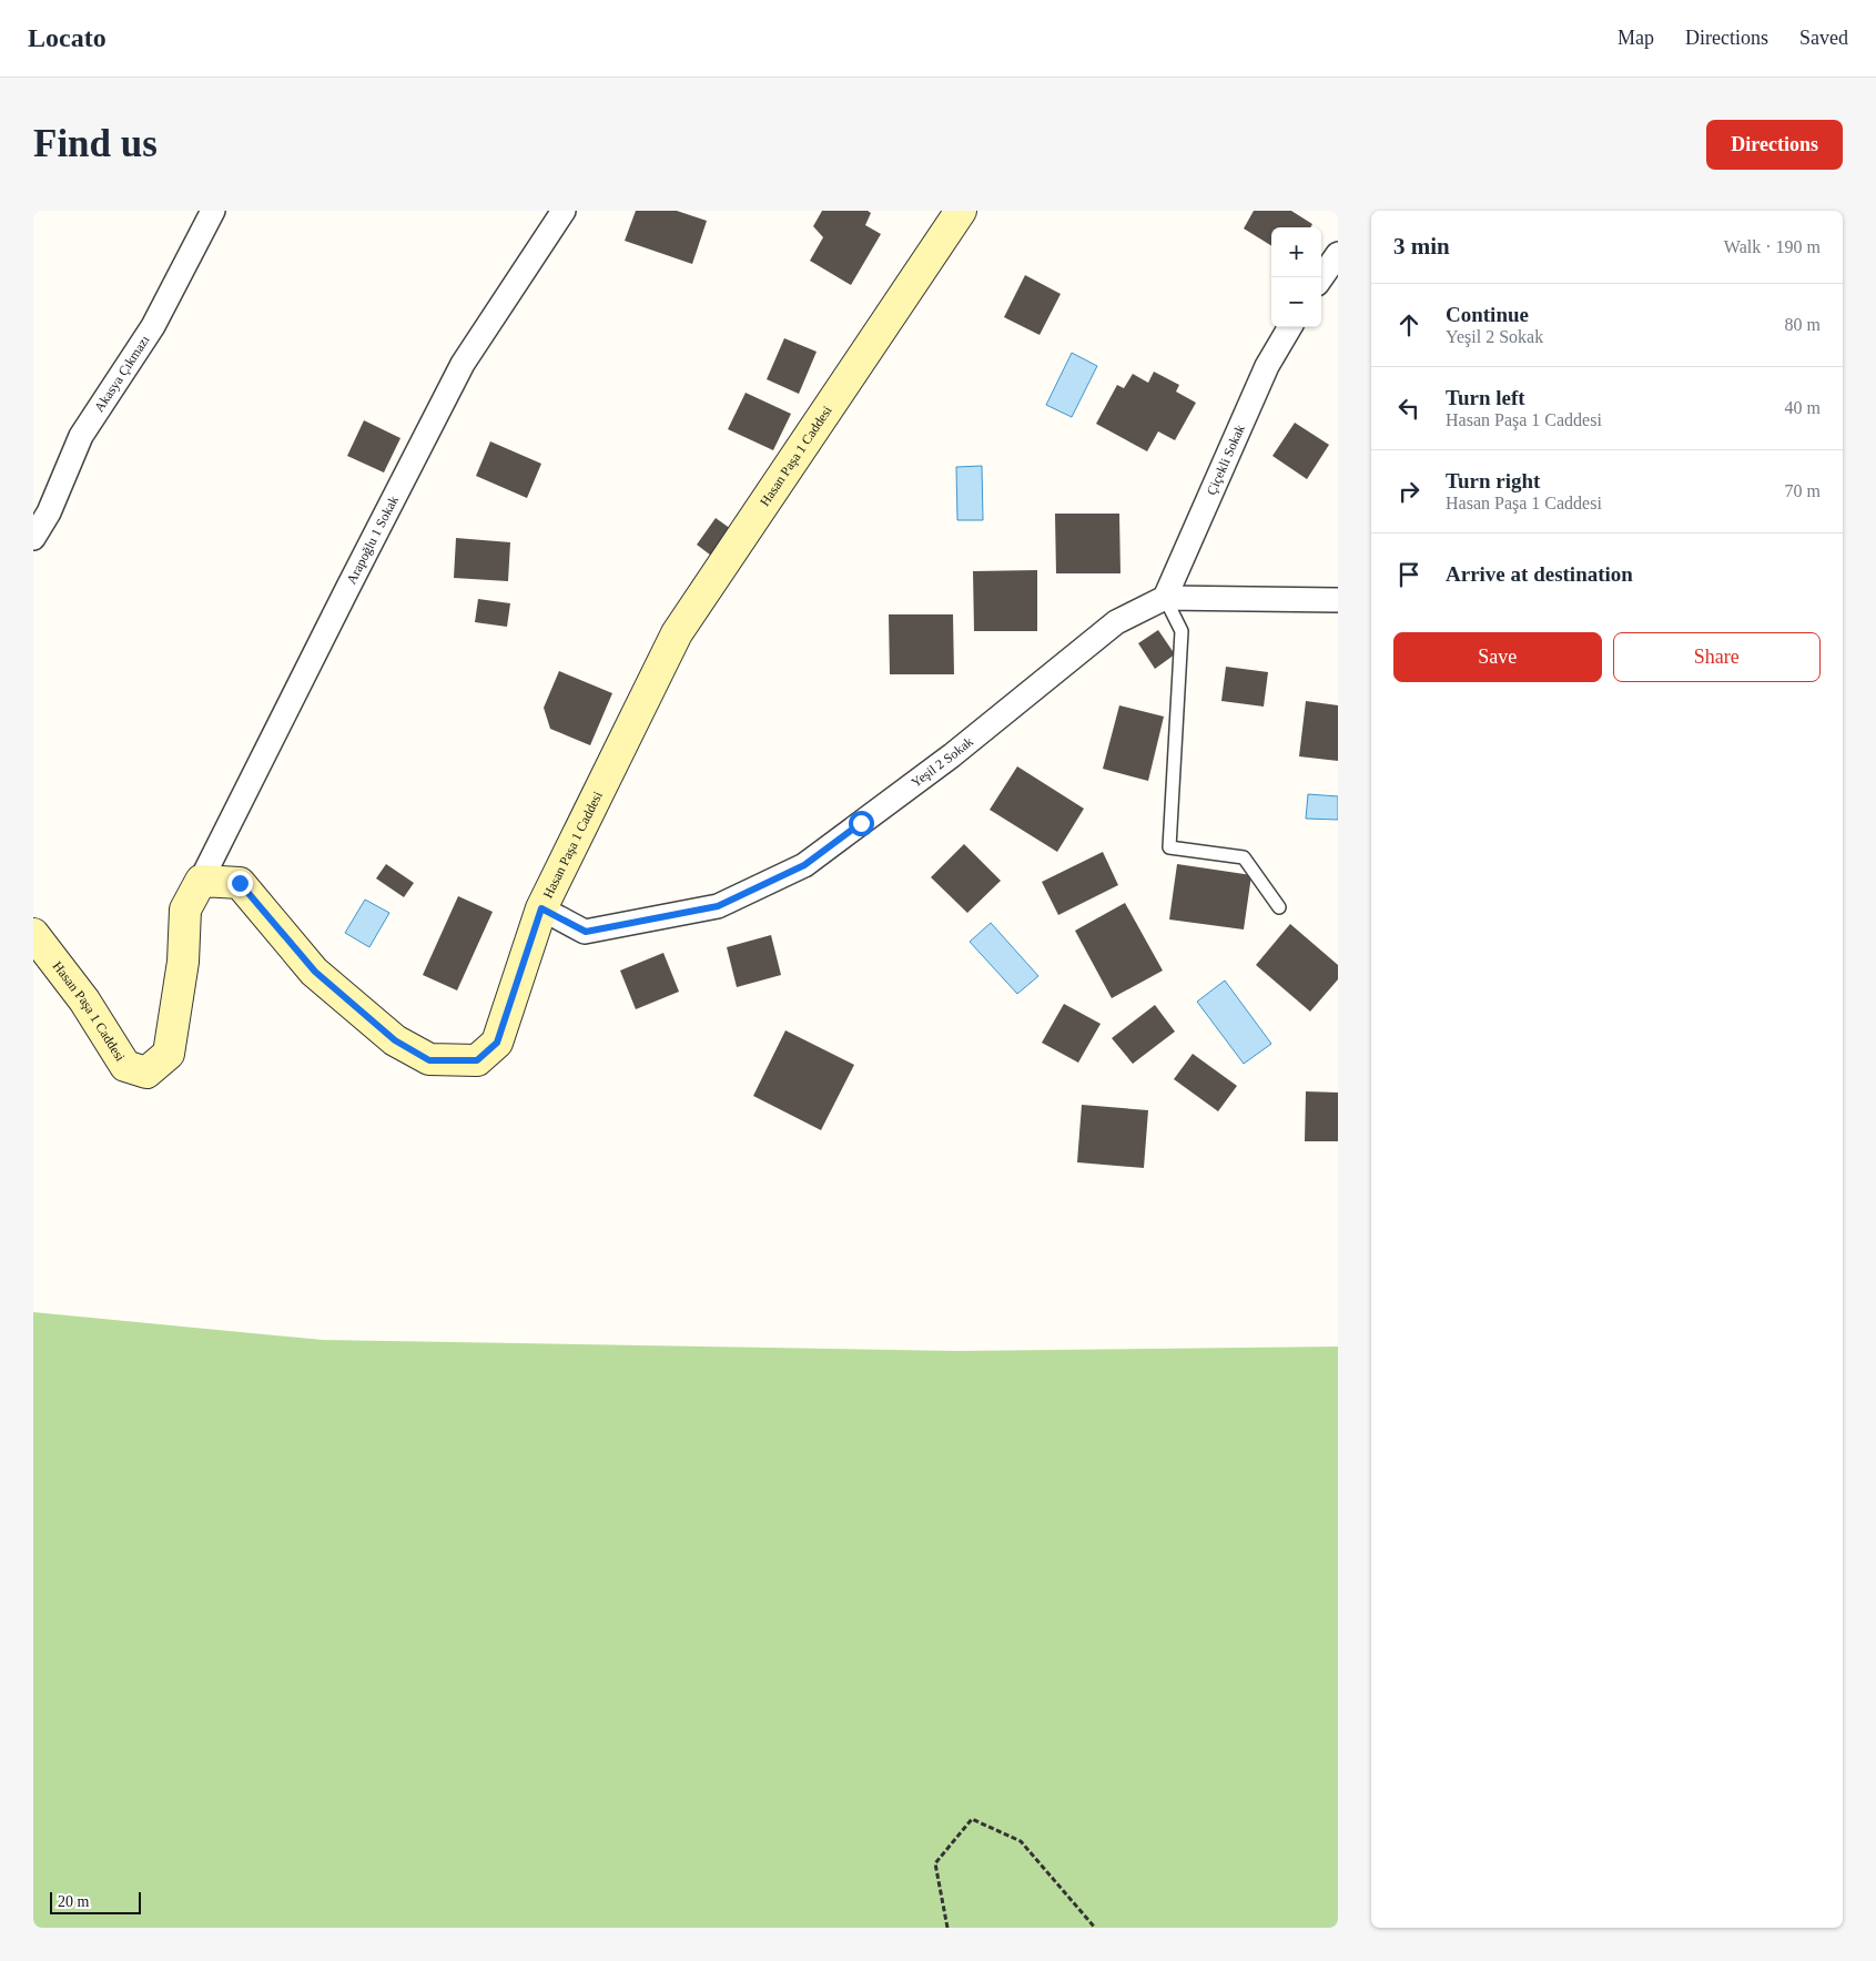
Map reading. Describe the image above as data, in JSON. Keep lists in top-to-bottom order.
{
  "streets": {
    "street": [
      "Akasya Çıkmazı",
      "Hasan Paşa 1 Caddesi",
      "Çiçekli Sokak",
      "Arapoğlu 1 Sokak",
      "Yeşil 2 Sokak"
    ]
  },
  "crossings": [
    ["Hasan Paşa 1 Caddesi", "Arapoğlu 1 Sokak"],
    ["Hasan Paşa 1 Caddesi", "Yeşil 2 Sokak"],
    ["Çiçekli Sokak", "Yeşil 2 Sokak"]
  ],
  "scale_bar": "20 m",
  "page": {
    "header": "Locato",
    "nav": ["Map", "Directions", "Saved"],
    "buttons": [
      "Directions",
      ["Save", "Share"]
    ],
    "title": "Find us",
    "heading": ["3 min", "Walk · 190 m"],
    "map_buttons": ["+", "−"],
    "list": [
      ["Continue", "Yeşil 2 Sokak", "80 m"],
      ["Turn left", "Hasan Paşa 1 Caddesi", "40 m"],
      ["Turn right", "Hasan Paşa 1 Caddesi", "70 m"],
      "Arrive at destination"
    ],
    "scale": "20 m"
  }
}
